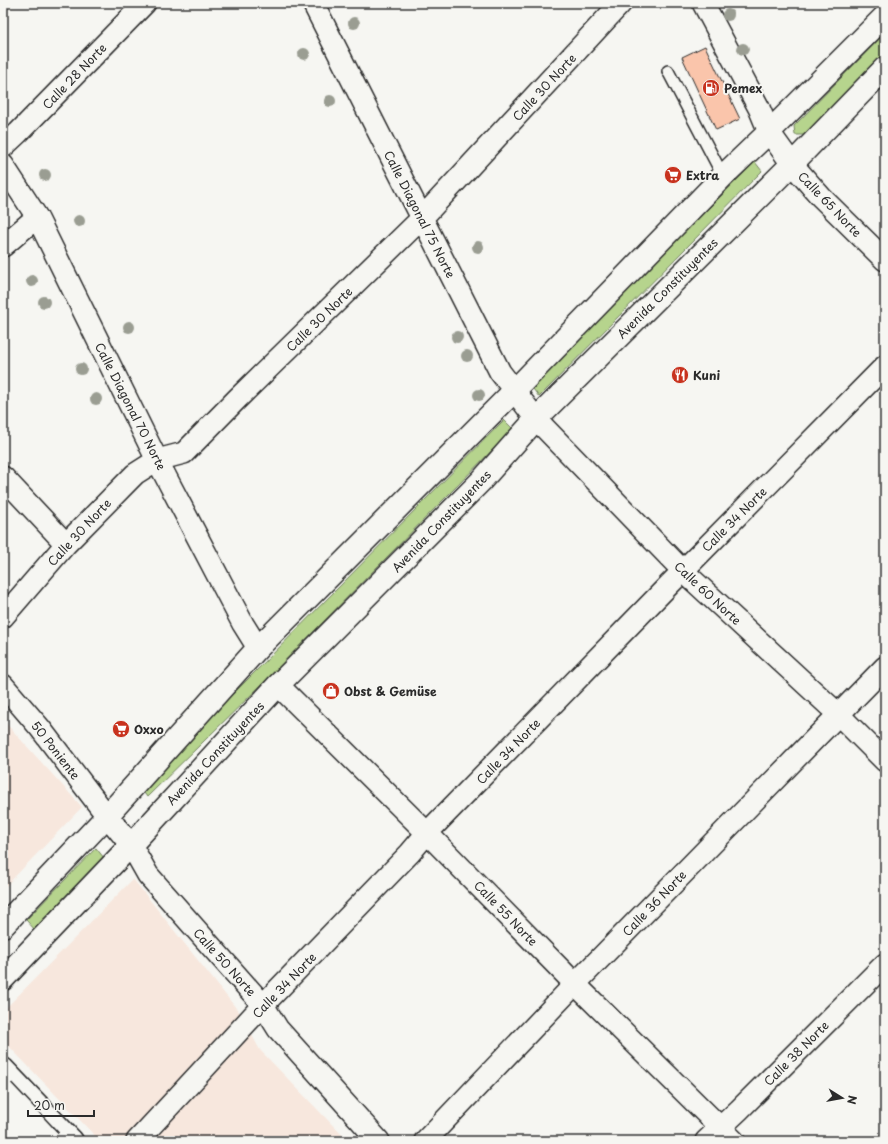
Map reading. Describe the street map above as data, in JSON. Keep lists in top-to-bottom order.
{
  "streets": {
    "main road": ["Avenida Constituyentes"],
    "street": [
      "Calle 28 Norte",
      "Calle 30 Norte",
      "Calle 65 Norte",
      "Calle Diagonal 75 Norte",
      "Calle Diagonal 70 Norte",
      "Calle 34 Norte",
      "Calle 60 Norte",
      "50 Poniente",
      "Calle 36 Norte",
      "Calle 55 Norte",
      "Calle 50 Norte",
      "Calle 38 Norte"
    ]
  },
  "crossings": [
    ["Calle 30 Norte", "Calle Diagonal 75 Norte"],
    ["Calle 30 Norte", "Calle Diagonal 70 Norte"],
    ["Calle 65 Norte", "Avenida Constituyentes"],
    ["Calle Diagonal 75 Norte", "Avenida Constituyentes"],
    ["Calle Diagonal 75 Norte", "Calle 60 Norte"],
    ["Avenida Constituyentes", "Calle 60 Norte"],
    ["Avenida Constituyentes", "Calle 55 Norte"],
    ["Avenida Constituyentes", "Calle 50 Norte"],
    ["Calle 34 Norte", "Calle 60 Norte"],
    ["Calle 34 Norte", "Calle 55 Norte"],
    ["Calle 34 Norte", "Calle 50 Norte"],
    ["Calle 60 Norte", "Calle 36 Norte"],
    ["50 Poniente", "Calle 50 Norte"],
    ["Calle 36 Norte", "Calle 55 Norte"],
    ["Calle 55 Norte", "Calle 38 Norte"]
  ],
  "places": {
    "fuel station": ["Pemex"],
    "supermarket": ["Extra", "Oxxo"],
    "restaurant": ["Kuni"],
    "shop": ["Obst & Gemüse"]
  },
  "scale_bar": "20 m",
  "north": "right"
}
